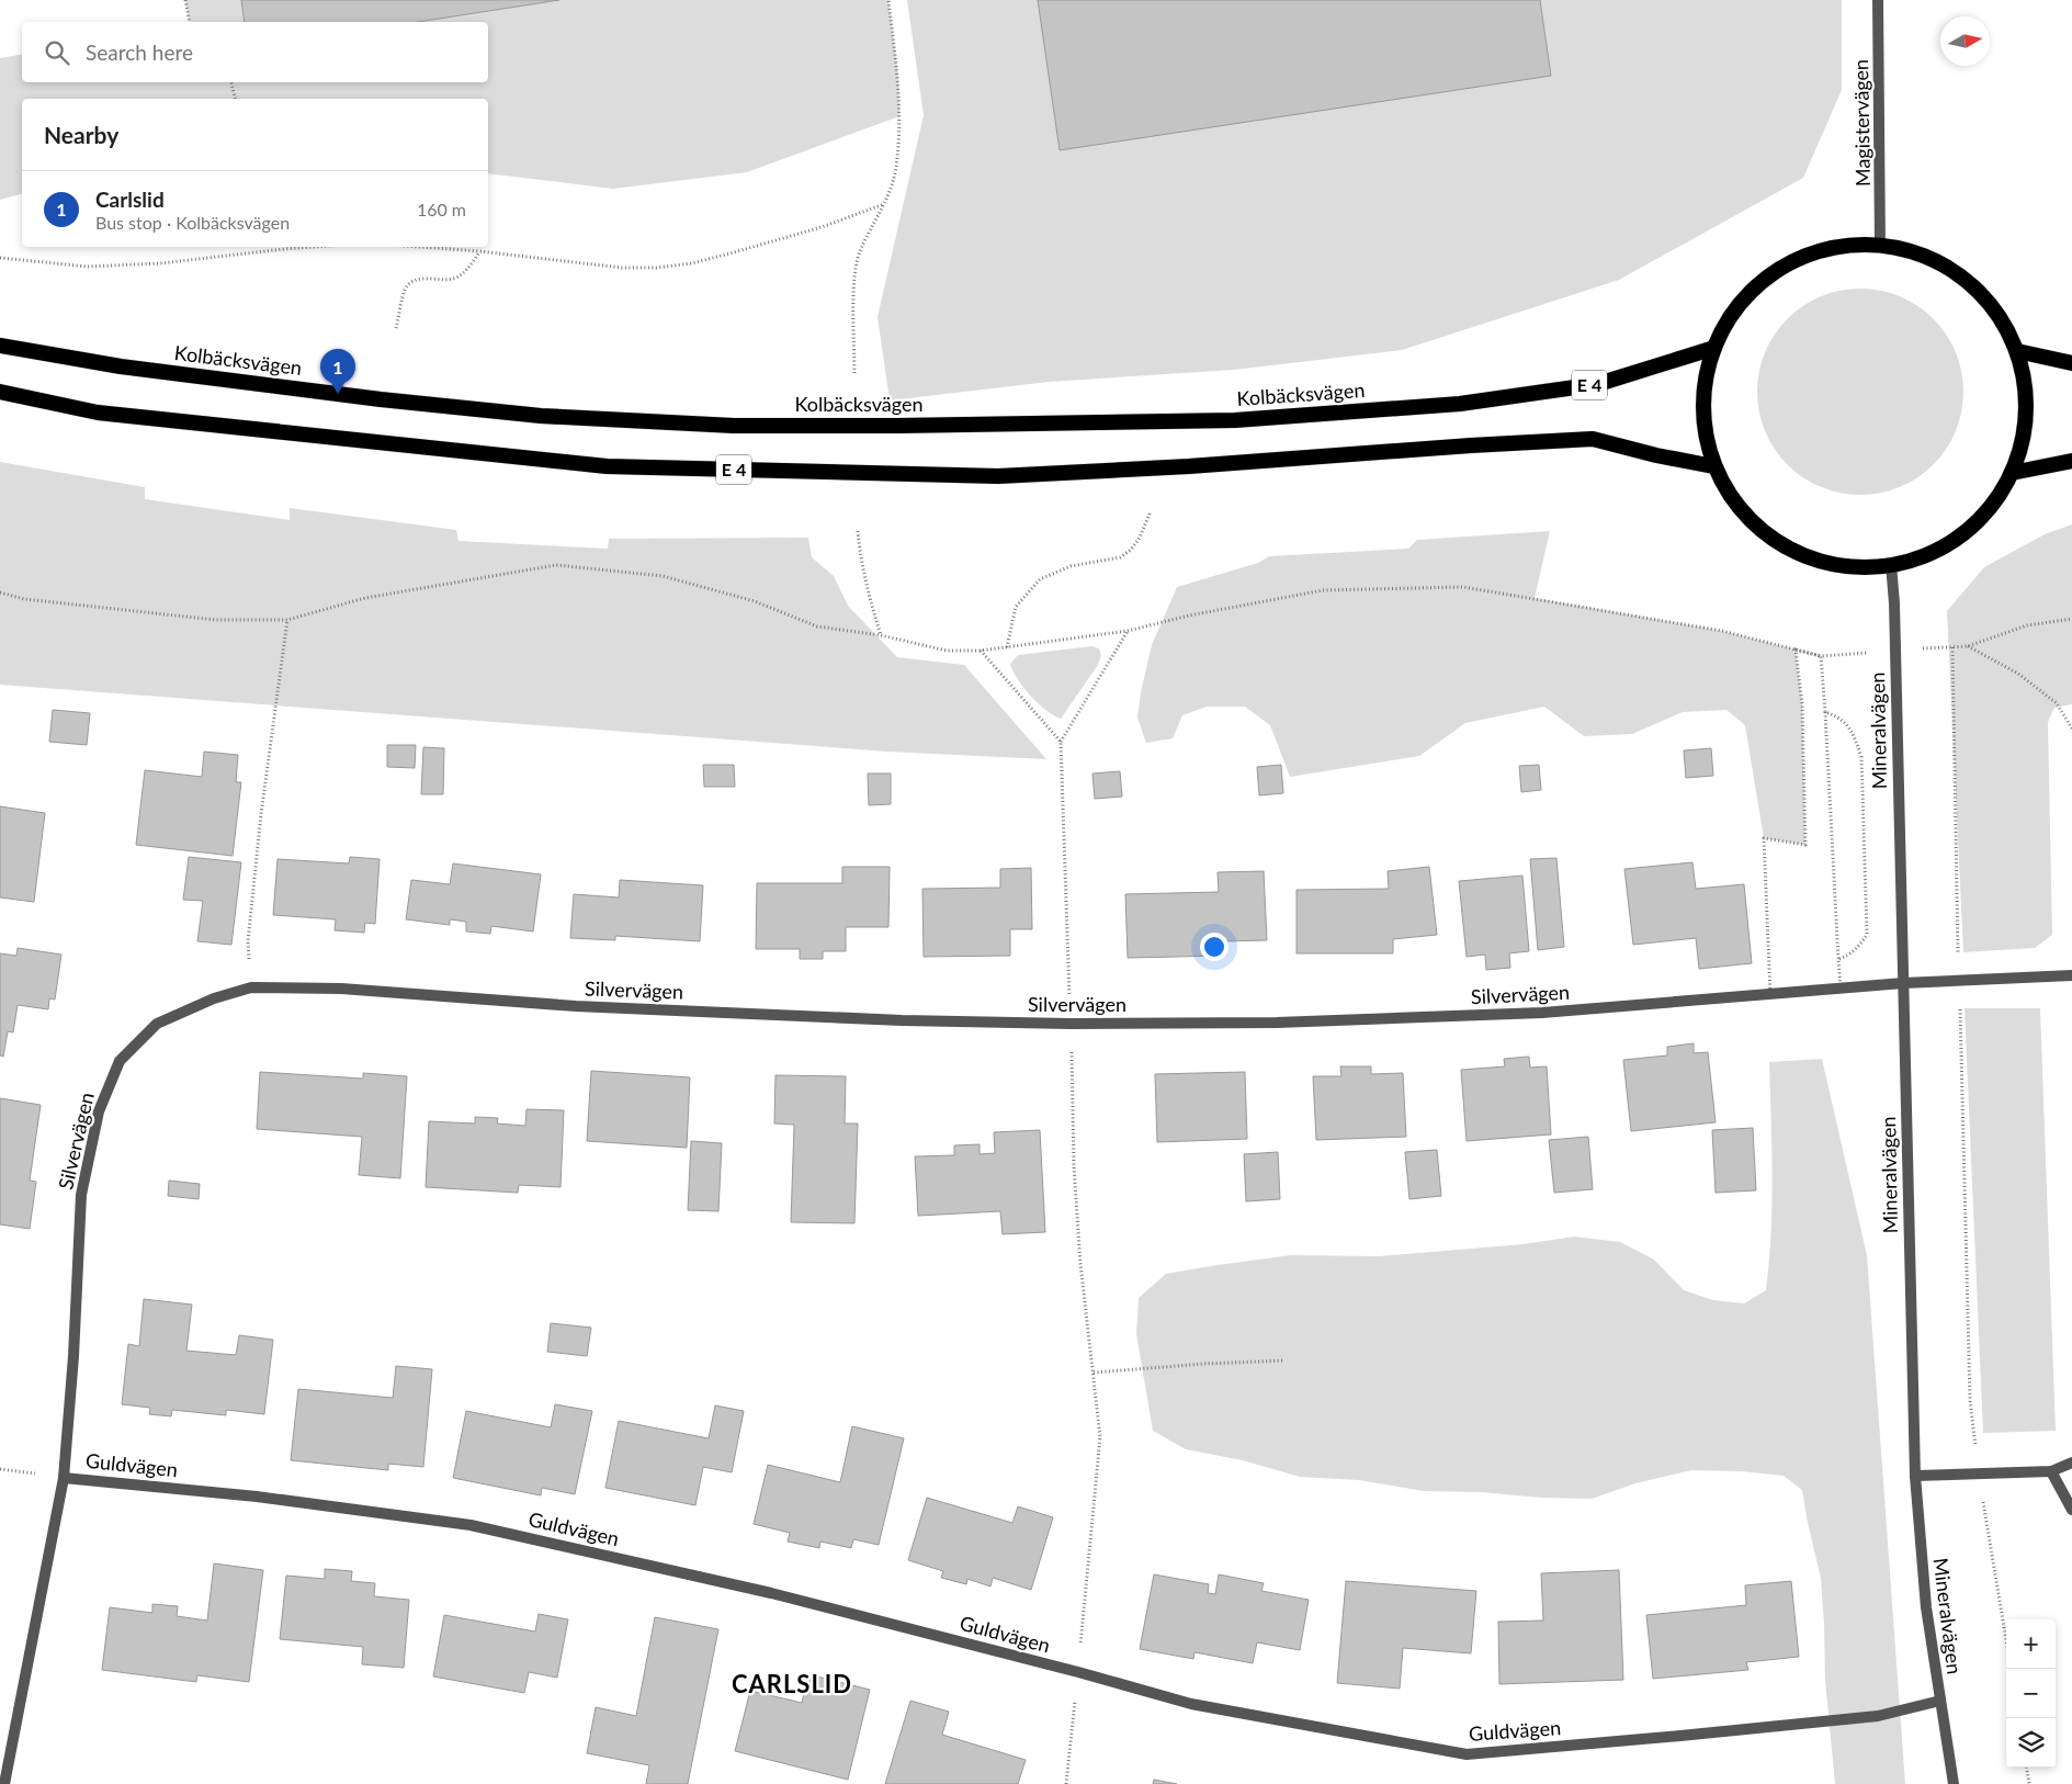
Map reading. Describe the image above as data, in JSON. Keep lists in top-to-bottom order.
{
  "streets": {
    "highway": ["Kolbäcksvägen", "E 4"],
    "street": [
      "Magistervägen",
      "Mineralvägen",
      "Silvervägen",
      "Guldvägen"
    ]
  },
  "crossings": [
    ["Mineralvägen", "Guldvägen"],
    ["Silvervägen", "Guldvägen"]
  ],
  "districts": ["CARLSLID"],
  "north": "right",
  "page": {
    "search": "Search here",
    "heading": "Nearby",
    "list": [
      {
        "mark": "1",
        "name": "Carlslid",
        "note": "Bus stop · Kolbäcksvägen",
        "value": "160 m"
      }
    ],
    "pins": "1",
    "map_buttons": ["+", "−"]
  }
}
